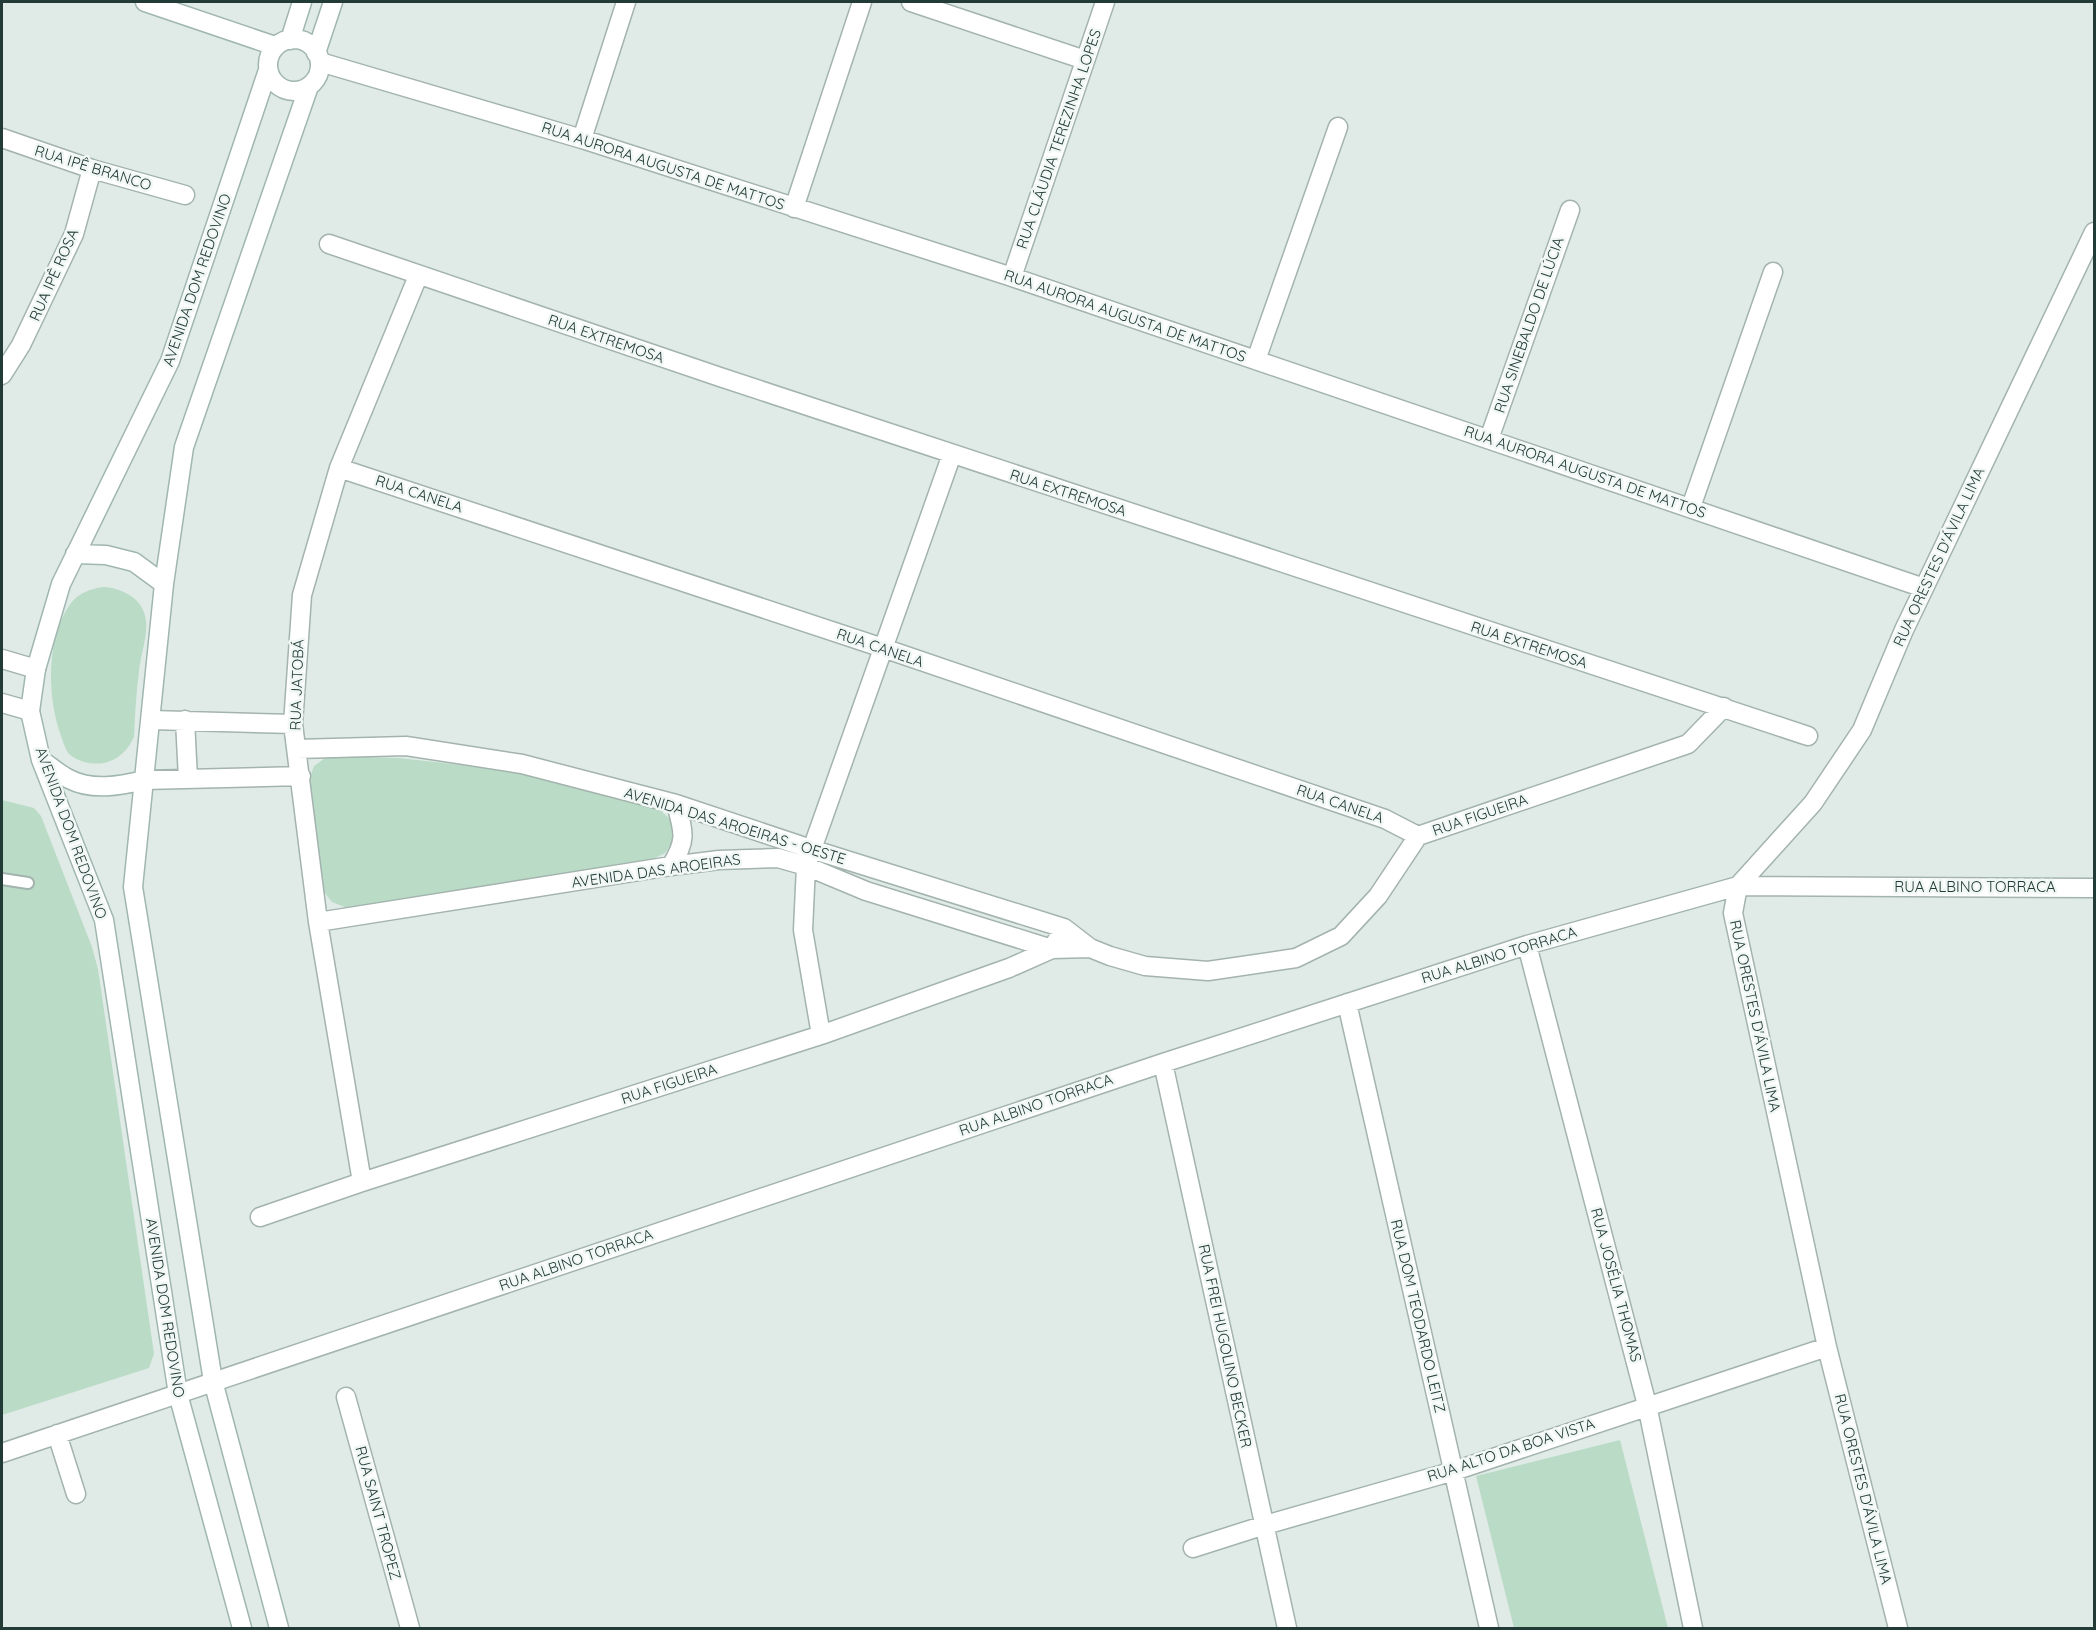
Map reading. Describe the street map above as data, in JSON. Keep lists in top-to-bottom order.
{
  "streets": {
    "street": [
      "RUA CLÁUDIA TEREZINHA LOPES",
      "RUA AURORA AUGUSTA DE MATTOS",
      "RUA IPÊ BRANCO",
      "RUA IPÊ ROSA",
      "AVENIDA DOM REDOVINO",
      "RUA SINEBALDO DE LÚCIA",
      "RUA EXTREMOSA",
      "RUA CANELA",
      "RUA ORESTES D'ÁVILA LIMA",
      "RUA JATOBÁ",
      "RUA FIGUEIRA",
      "AVENIDA DAS AROEIRAS - OESTE",
      "AVENIDA DAS AROEIRAS",
      "RUA ALBINO TORRACA",
      "RUA JOSÉLIA THOMAS",
      "RUA DOM TEODARDO LEITZ",
      "RUA FREI HUGOLINO BECKER",
      "RUA ALTO DA BOA VISTA",
      "RUA SAINT TROPEZ"
    ]
  },
  "crossings": [
    ["RUA CLÁUDIA TEREZINHA LOPES", "RUA AURORA AUGUSTA DE MATTOS"],
    ["RUA AURORA AUGUSTA DE MATTOS", "AVENIDA DOM REDOVINO"],
    ["RUA AURORA AUGUSTA DE MATTOS", "RUA SINEBALDO DE LÚCIA"],
    ["RUA AURORA AUGUSTA DE MATTOS", "RUA ORESTES D'ÁVILA LIMA"],
    ["RUA IPÊ BRANCO", "RUA IPÊ ROSA"],
    ["AVENIDA DOM REDOVINO", "RUA ALBINO TORRACA"],
    ["RUA EXTREMOSA", "RUA JATOBÁ"],
    ["RUA EXTREMOSA", "RUA FIGUEIRA"],
    ["RUA CANELA", "RUA JATOBÁ"],
    ["RUA CANELA", "RUA FIGUEIRA"],
    ["RUA ORESTES D'ÁVILA LIMA", "RUA ALBINO TORRACA"],
    ["RUA ORESTES D'ÁVILA LIMA", "RUA ALTO DA BOA VISTA"],
    ["RUA JATOBÁ", "RUA FIGUEIRA"],
    ["RUA JATOBÁ", "AVENIDA DAS AROEIRAS - OESTE"],
    ["RUA JATOBÁ", "AVENIDA DAS AROEIRAS"],
    ["RUA FIGUEIRA", "AVENIDA DAS AROEIRAS - OESTE"],
    ["RUA FIGUEIRA", "AVENIDA DAS AROEIRAS"],
    ["AVENIDA DAS AROEIRAS - OESTE", "AVENIDA DAS AROEIRAS"],
    ["RUA ALBINO TORRACA", "RUA JOSÉLIA THOMAS"],
    ["RUA ALBINO TORRACA", "RUA DOM TEODARDO LEITZ"],
    ["RUA ALBINO TORRACA", "RUA FREI HUGOLINO BECKER"],
    ["RUA JOSÉLIA THOMAS", "RUA ALTO DA BOA VISTA"],
    ["RUA DOM TEODARDO LEITZ", "RUA ALTO DA BOA VISTA"],
    ["RUA FREI HUGOLINO BECKER", "RUA ALTO DA BOA VISTA"]
  ]
}
